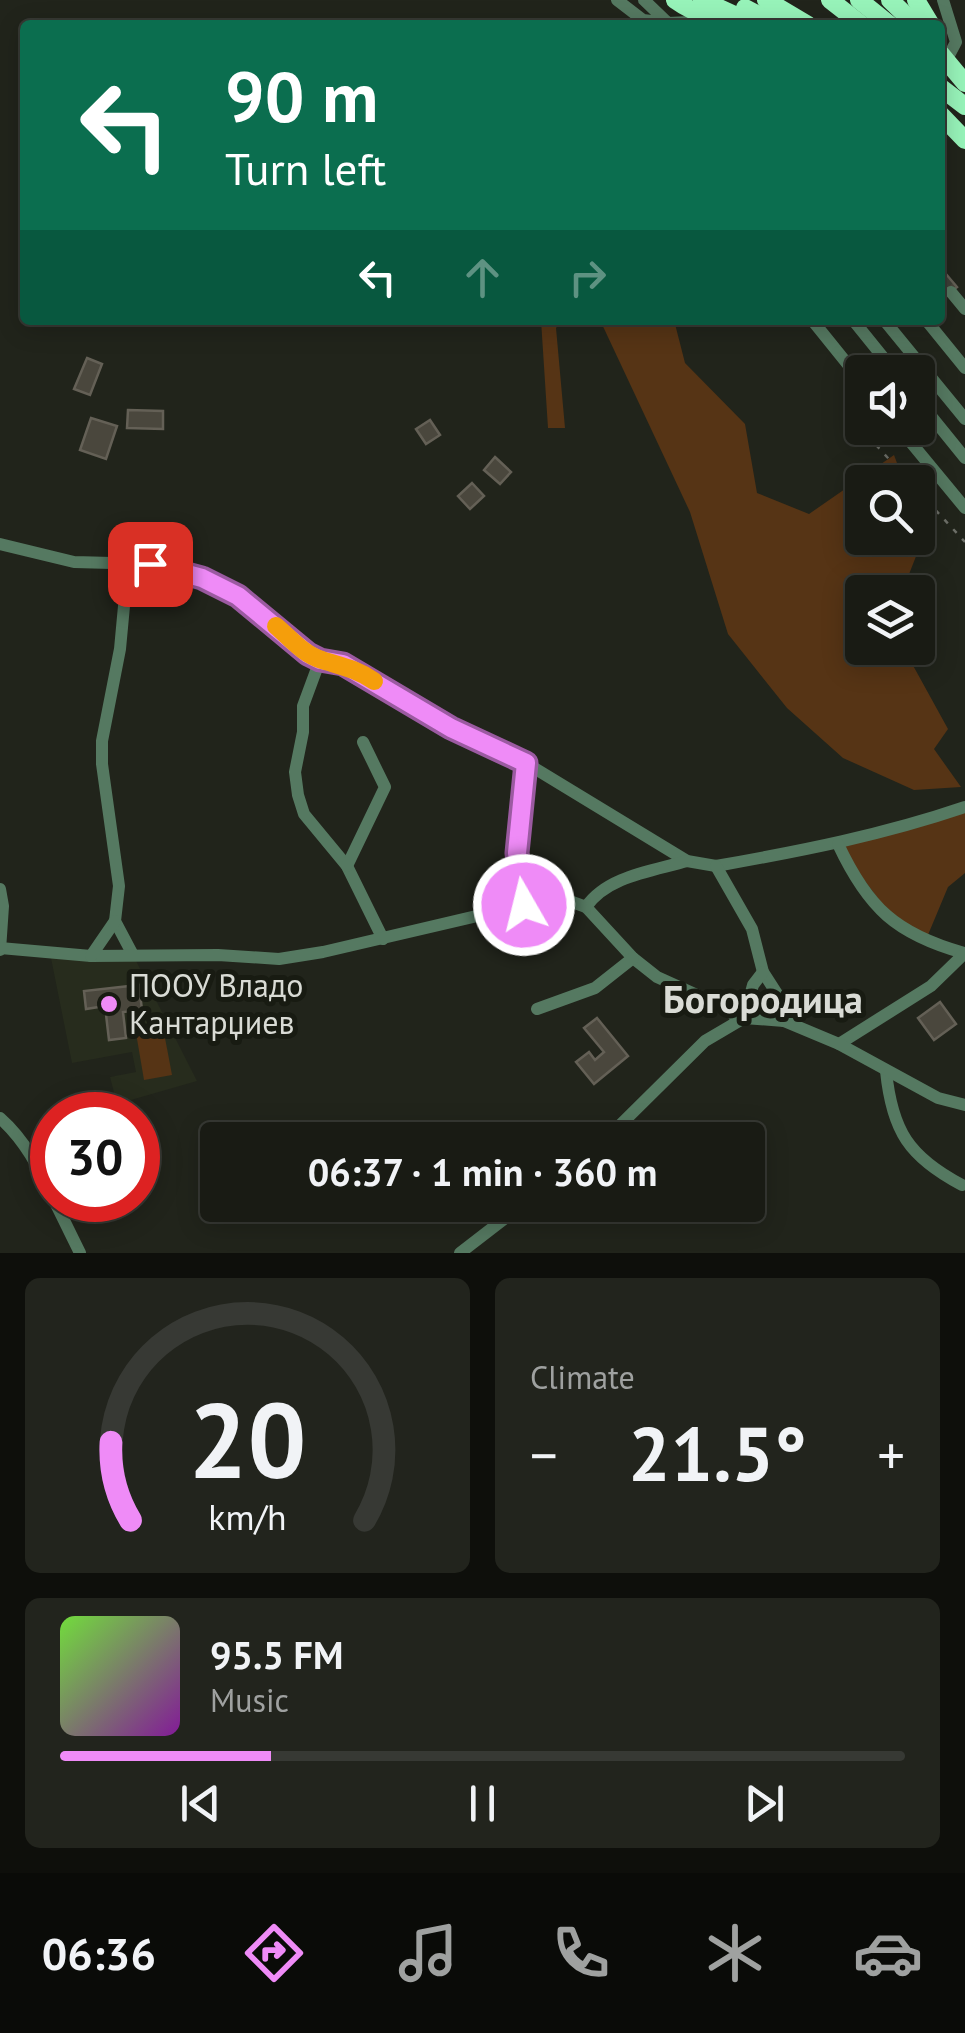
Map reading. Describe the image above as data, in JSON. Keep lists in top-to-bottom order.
{
  "districts": ["Богородица"],
  "places": ["ПООУ Владо Кантарџиев"],
  "page": {
    "turn": ["90 m", "Turn left"],
    "limit": "30",
    "trip": "06:37 · 1 min · 360 m",
    "tile": "Climate",
    "heat": ["−", "21.5°", "+"],
    "song": ["95.5 FM", "Music"],
    "tabs": "06:36",
    "gauge": ["20", "km/h"]
  }
}
